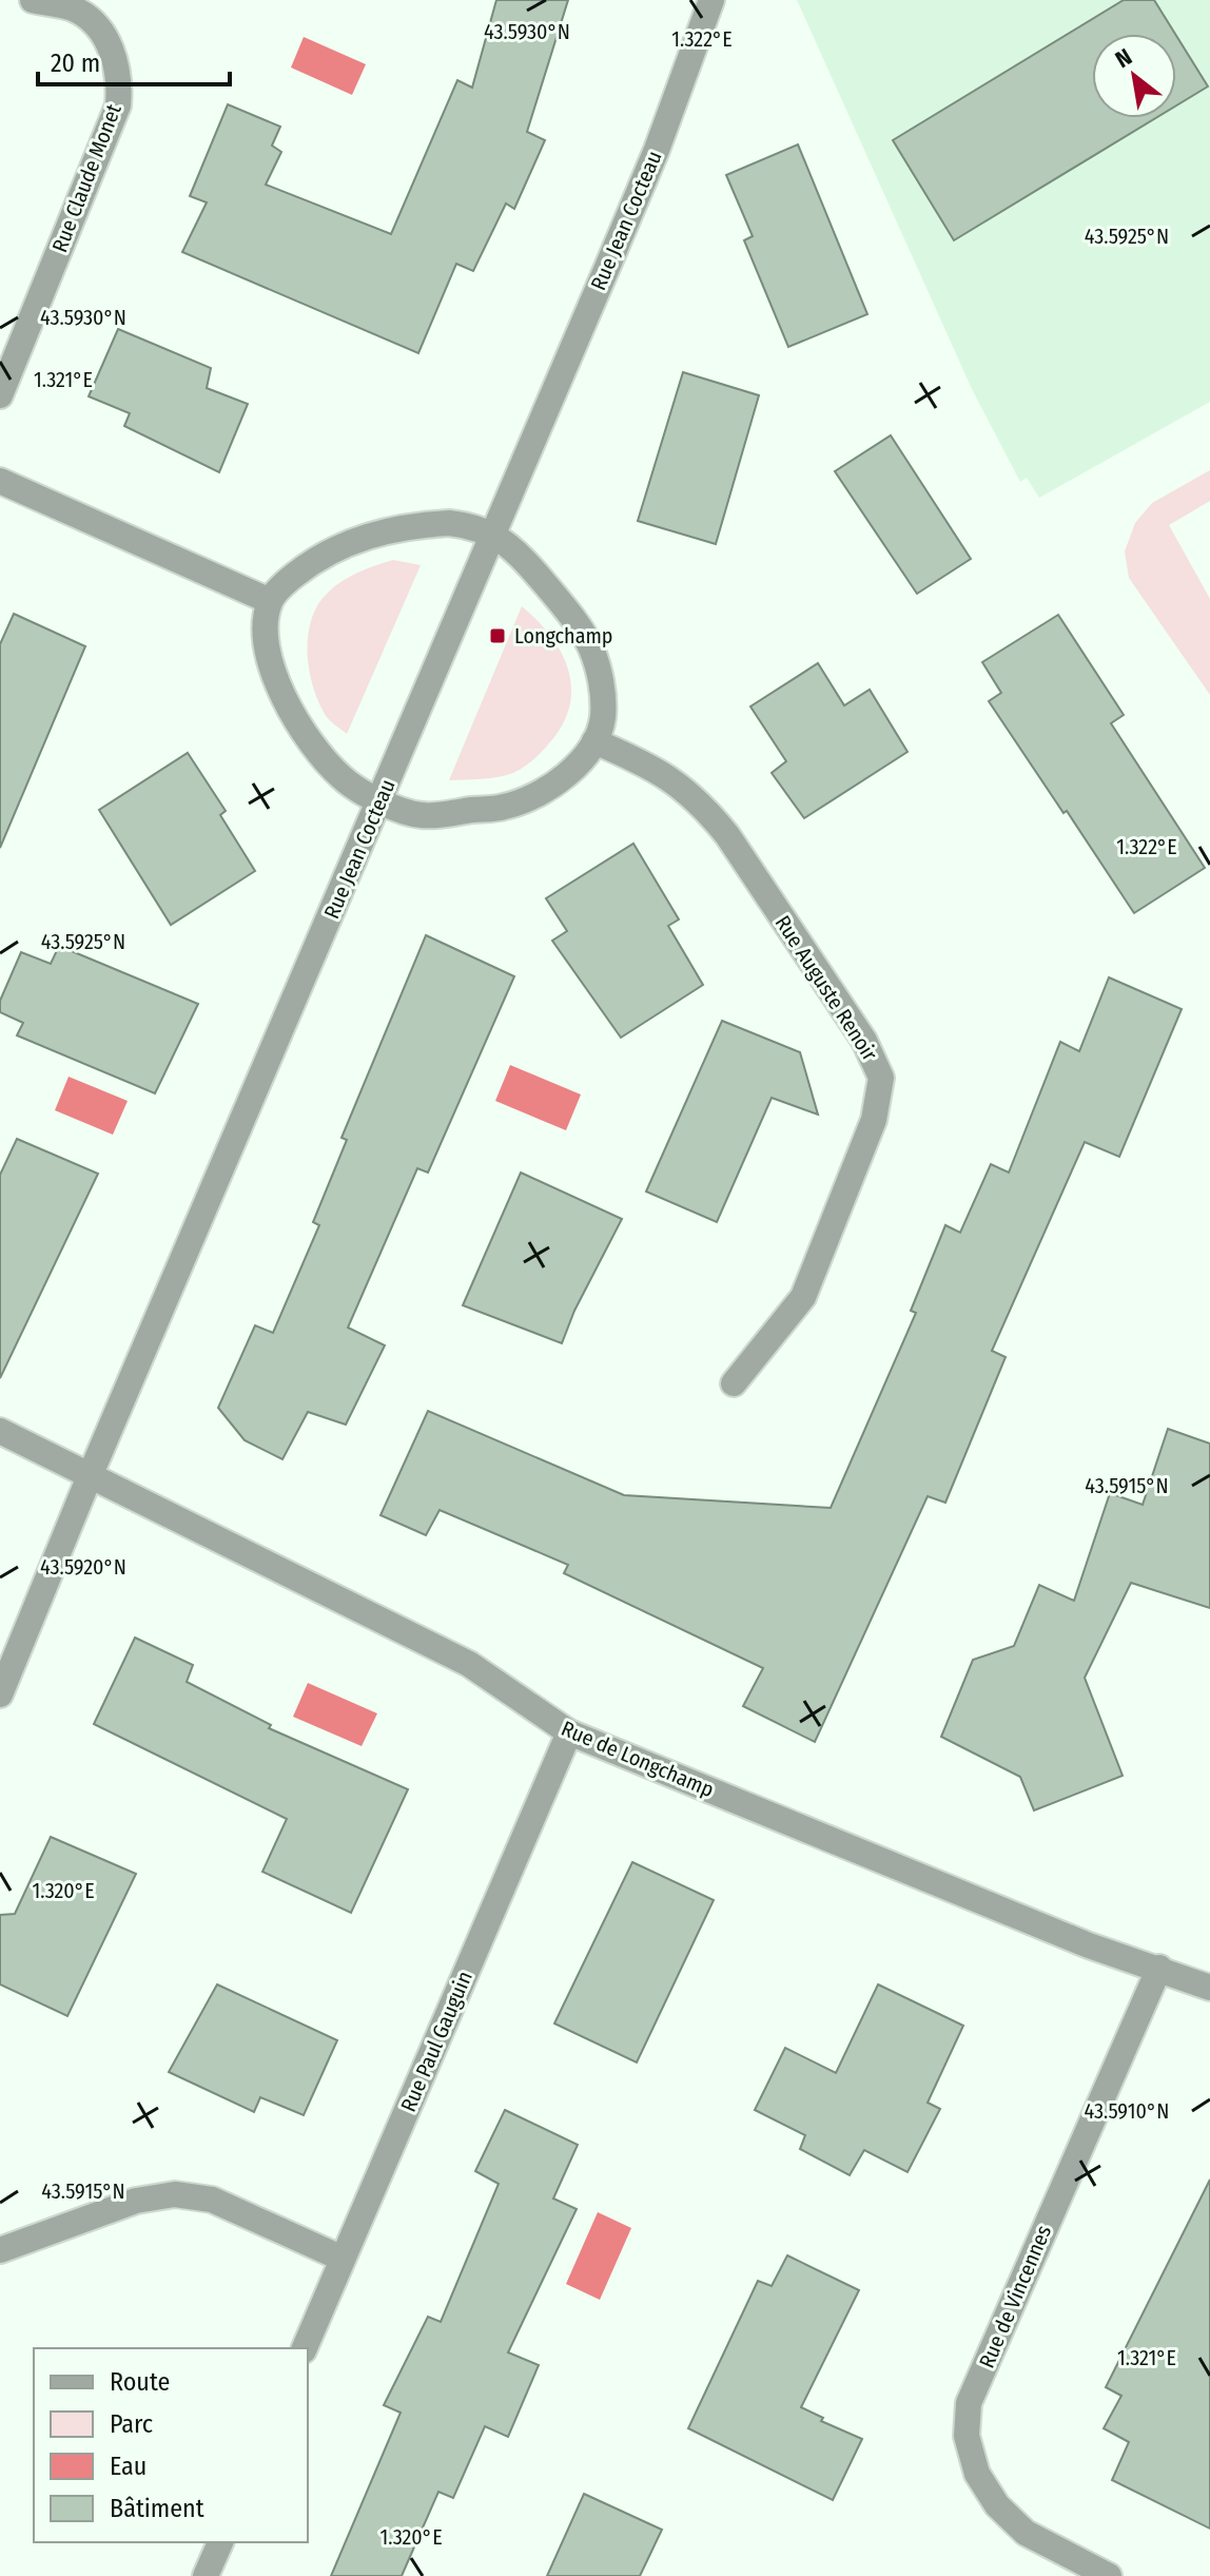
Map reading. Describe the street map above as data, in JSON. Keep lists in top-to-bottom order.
{
  "streets": {
    "street": [
      "Rue Claude Monet",
      "Rue Jean Cocteau",
      "Rue Auguste Renoir",
      "Rue de Longchamp",
      "Rue Paul Gauguin",
      "Rue de Vincennes"
    ]
  },
  "crossings": [
    ["Rue Jean Cocteau", "Rue de Longchamp"],
    ["Rue de Longchamp", "Rue Paul Gauguin"],
    ["Rue de Longchamp", "Rue de Vincennes"]
  ],
  "places": {
    "transit": ["Longchamp"]
  },
  "legend": [
    "Route",
    "Parc",
    "Eau",
    "Bâtiment"
  ],
  "scale_bar": "20 m",
  "north": "top left",
  "coordinates": [
    "43.5930°N",
    "1.322°E",
    "43.5925°N",
    "1.321°E",
    "43.5915°N",
    "43.5920°N",
    "1.320°E",
    "43.5910°N"
  ]
}
